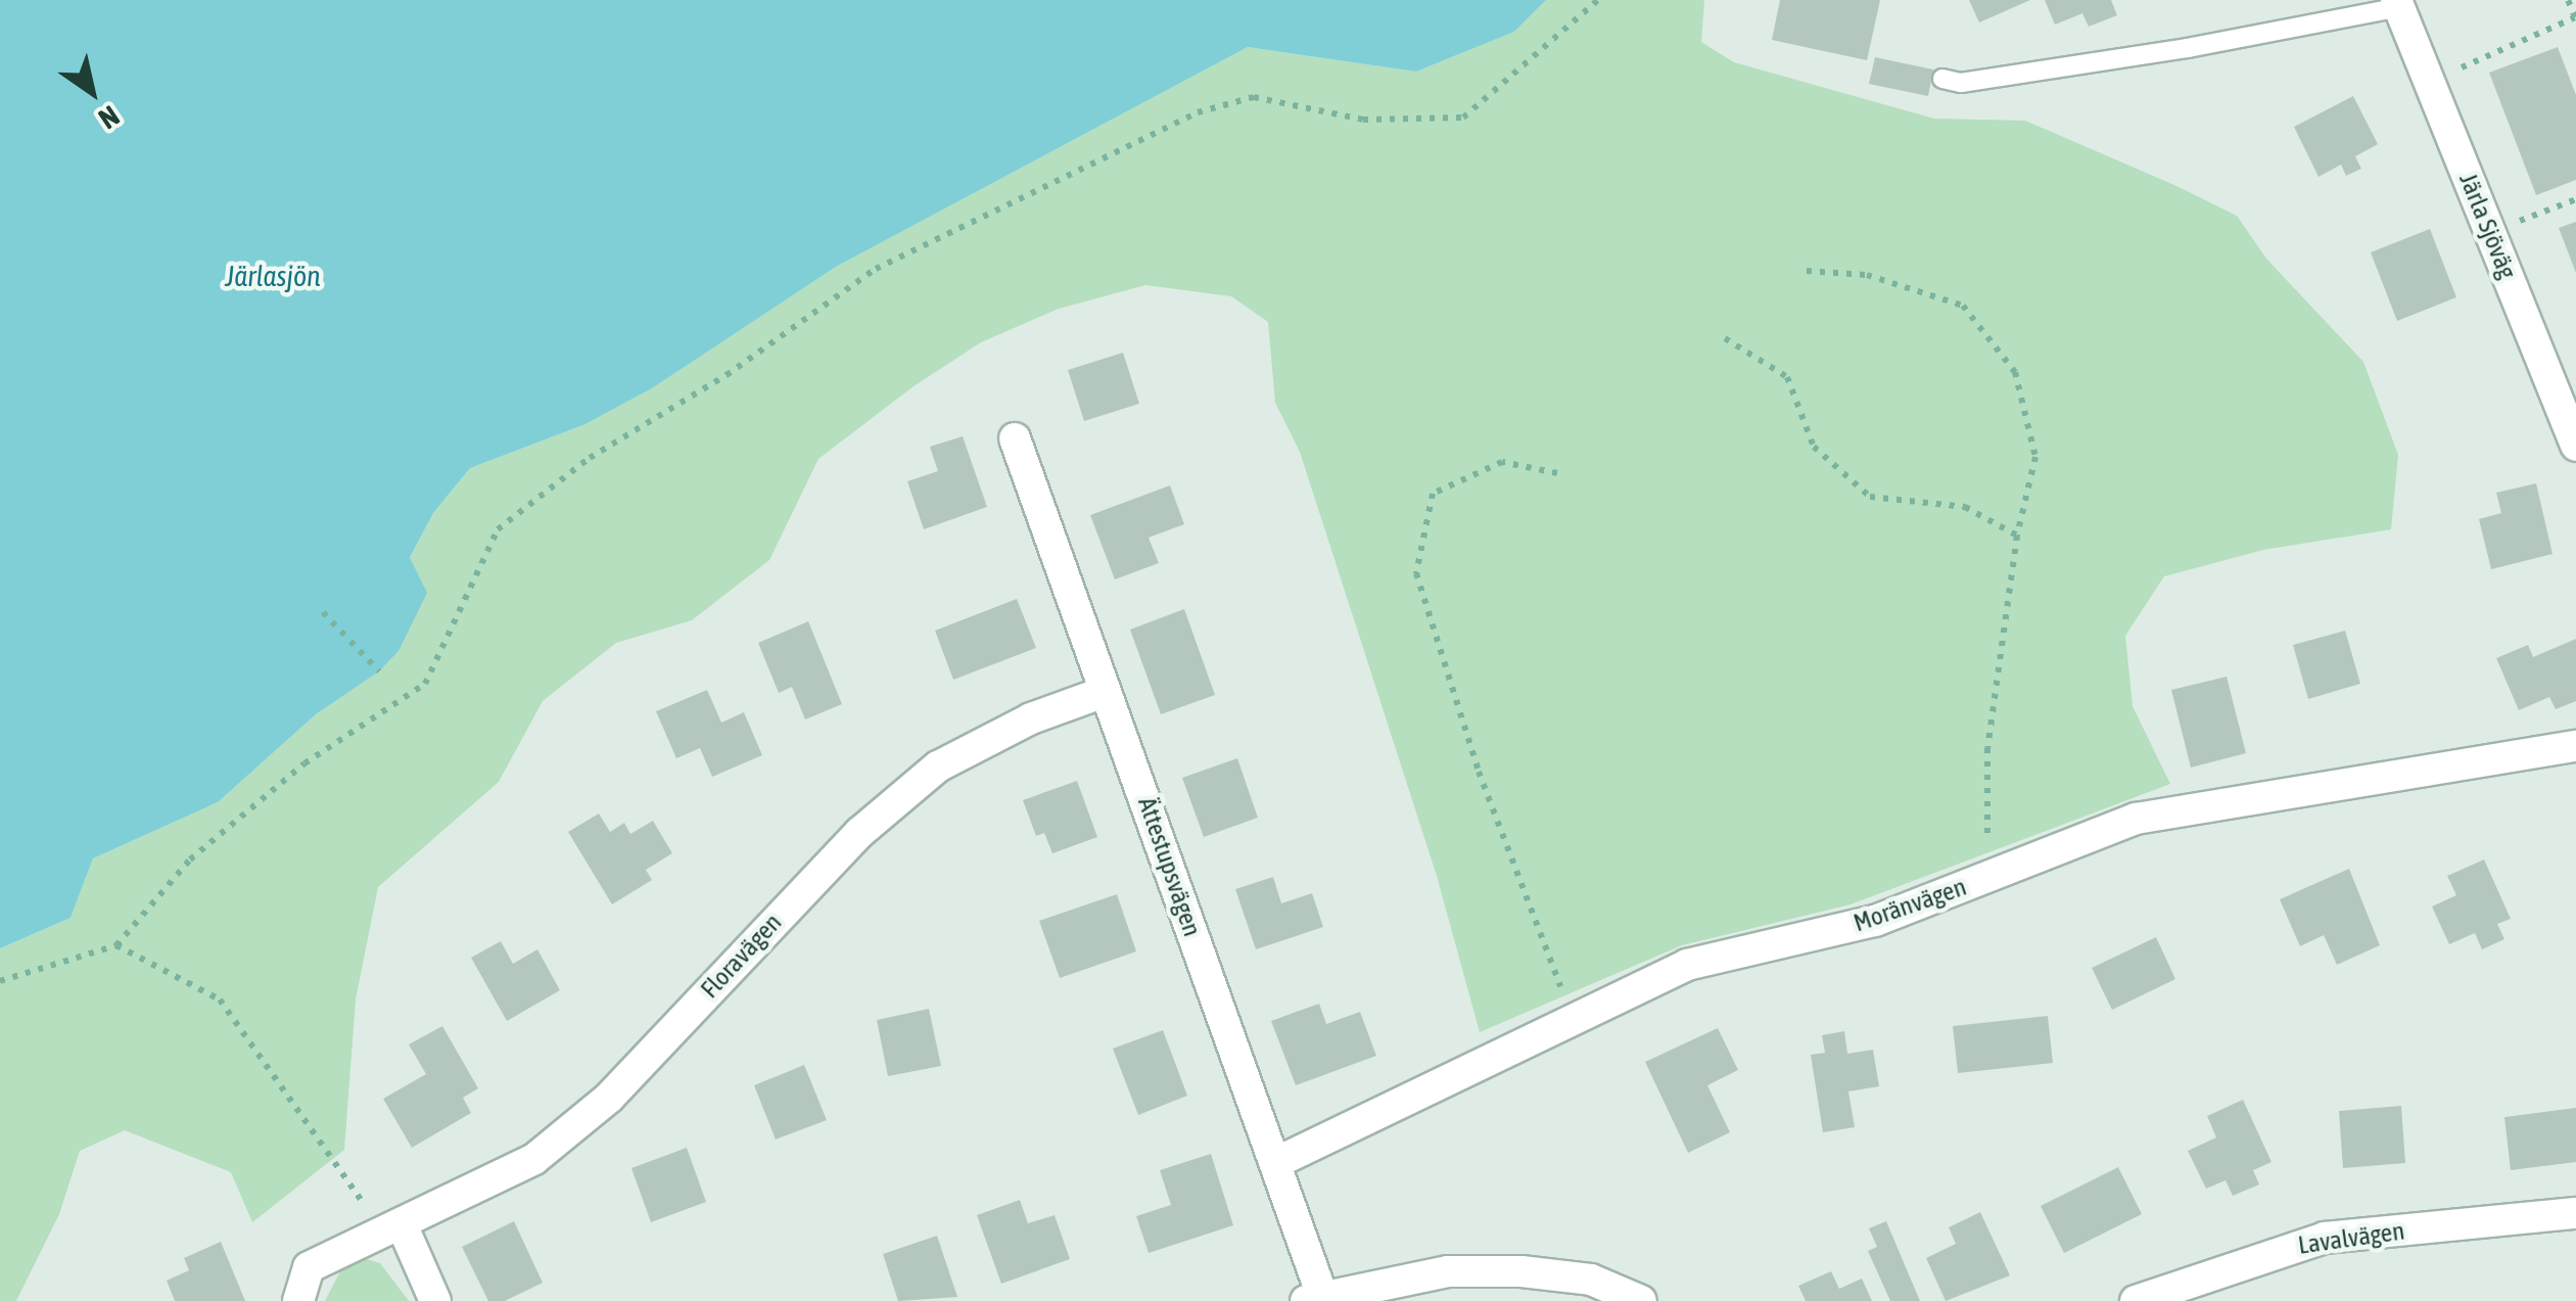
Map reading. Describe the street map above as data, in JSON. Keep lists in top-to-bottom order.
{
  "streets": {
    "street": [
      "Järla Sjöväg",
      "Ättestupsvägen",
      "Moränvägen",
      "Floravägen",
      "Lavalvägen"
    ]
  },
  "crossings": [
    ["Ättestupsvägen", "Moränvägen"],
    ["Ättestupsvägen", "Floravägen"]
  ],
  "water": ["Järlasjön"],
  "north": "bottom right"
}
